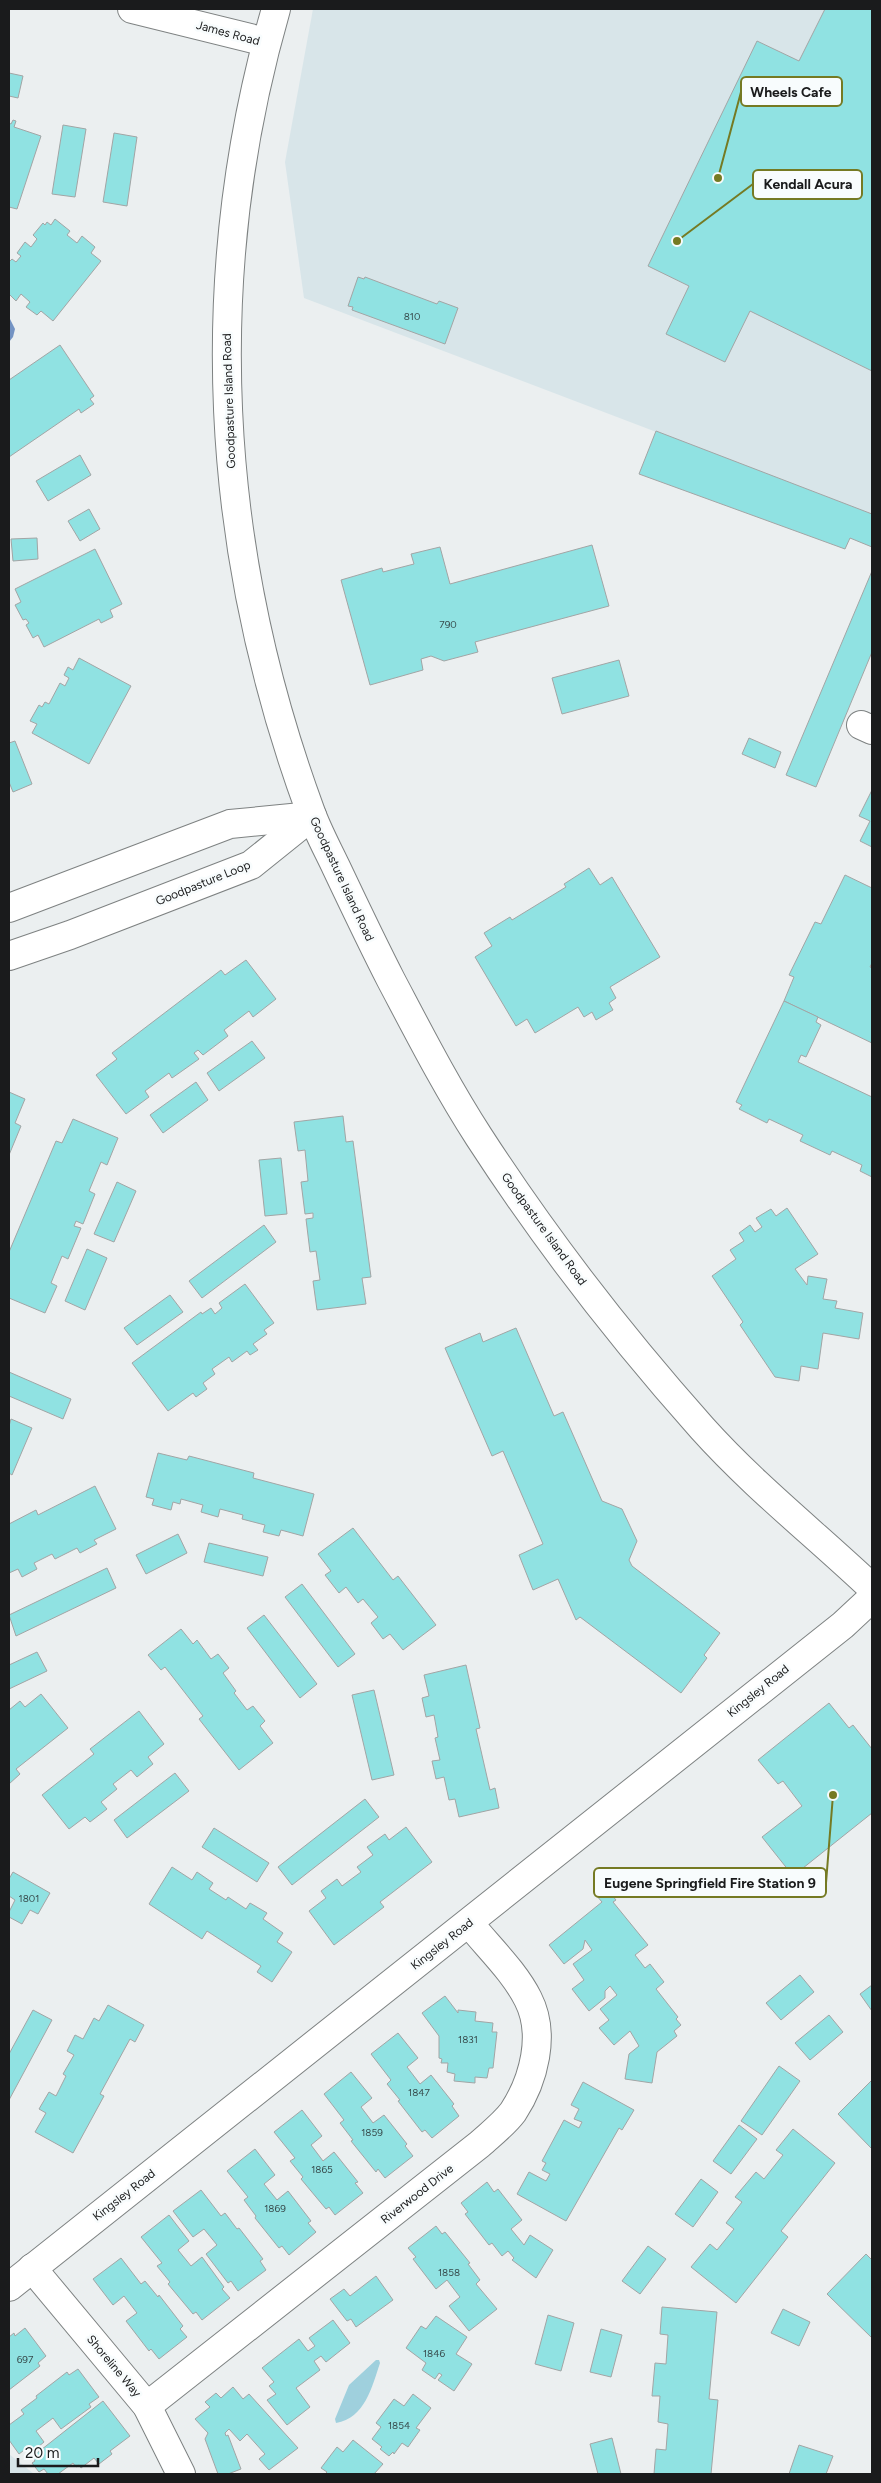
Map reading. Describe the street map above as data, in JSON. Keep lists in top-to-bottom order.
{
  "streets": {
    "street": [
      "James Road",
      "Goodpasture Island Road",
      "Goodpasture Loop",
      "Kingsley Road",
      "Riverwood Drive",
      "Shoreline Way"
    ]
  },
  "crossings": [
    ["James Road", "Goodpasture Island Road"],
    ["Goodpasture Island Road", "Goodpasture Loop"],
    ["Kingsley Road", "Riverwood Drive"],
    ["Kingsley Road", "Shoreline Way"],
    ["Riverwood Drive", "Shoreline Way"]
  ],
  "places": ["Wheels Cafe", "Kendall Acura", "Eugene Springfield Fire Station 9"],
  "house_numbers": [
    "810",
    "790",
    "1801",
    "1831",
    "1847",
    "1859",
    "1865",
    "1869",
    "1858",
    "1846",
    "697",
    "1854"
  ],
  "scale_bar": "20 m"
}
